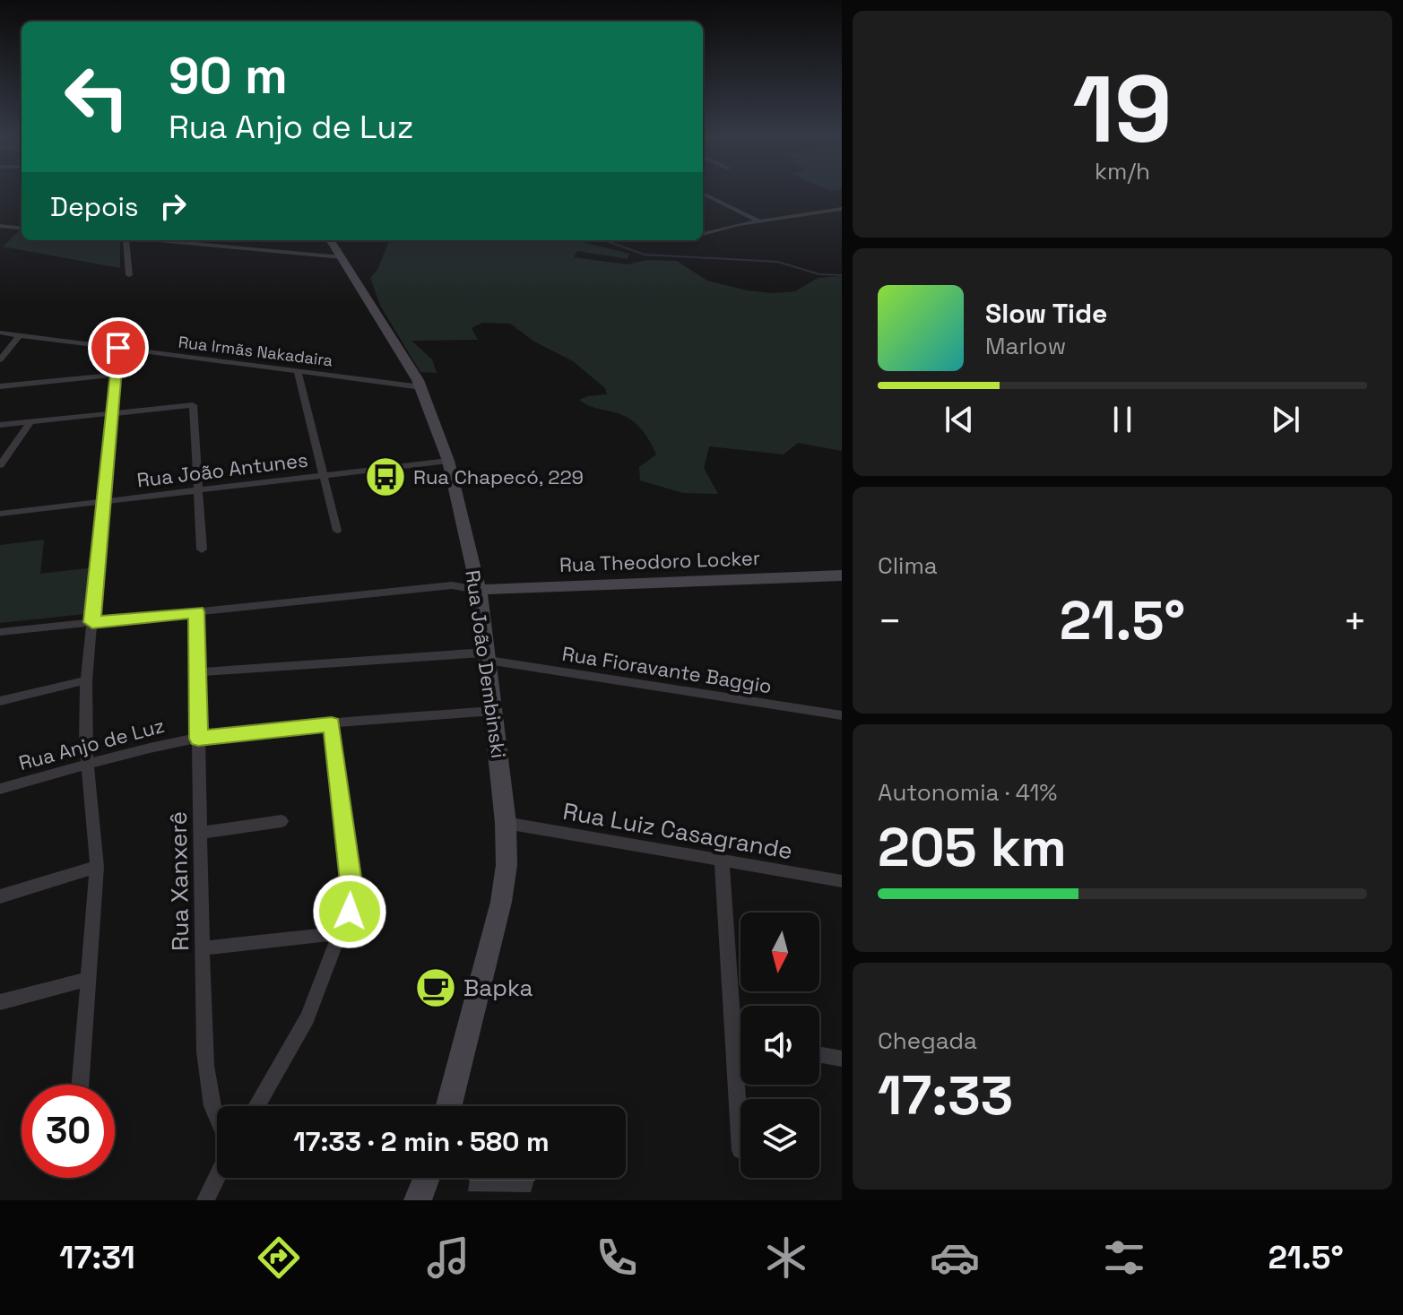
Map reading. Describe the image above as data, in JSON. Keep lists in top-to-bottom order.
{
  "streets": {
    "main road": ["Rua Theodoro Locker", "Rua João Dembinski"],
    "street": [
      "Rua Irmãs Nakadaira",
      "Rua João Antunes",
      "Rua Fioravante Baggio",
      "Rua Anjo de Luz",
      "Rua Luiz Casagrande",
      "Rua Xanxerê"
    ]
  },
  "crossings": [
    ["Rua Irmãs Nakadaira", "Rua João Dembinski"],
    ["Rua João Antunes", "Rua João Dembinski"],
    ["Rua Theodoro Locker", "Rua João Dembinski"],
    ["Rua João Dembinski", "Rua Fioravante Baggio"],
    ["Rua João Dembinski", "Rua Anjo de Luz"],
    ["Rua João Dembinski", "Rua Luiz Casagrande"],
    ["Rua Fioravante Baggio", "Rua Xanxerê"],
    ["Rua Anjo de Luz", "Rua Xanxerê"]
  ],
  "places": {
    "bus stop": ["Rua Chapecó, 229"],
    "cafe": ["Bapka"]
  },
  "north": "bottom",
  "page": {
    "tile": [
      ["19", "km/h"],
      "Clima",
      ["Autonomia · 41%", "205 km"],
      ["Chegada", "17:33"]
    ],
    "turn": ["90 m", "Rua Anjo de Luz"],
    "then": "Depois",
    "song": ["Slow Tide", "Marlow"],
    "heat": ["−", "21.5°", "+"],
    "limit": "30",
    "trip": "17:33 · 2 min · 580 m",
    "tabs": ["17:31", "21.5°"]
  }
}
